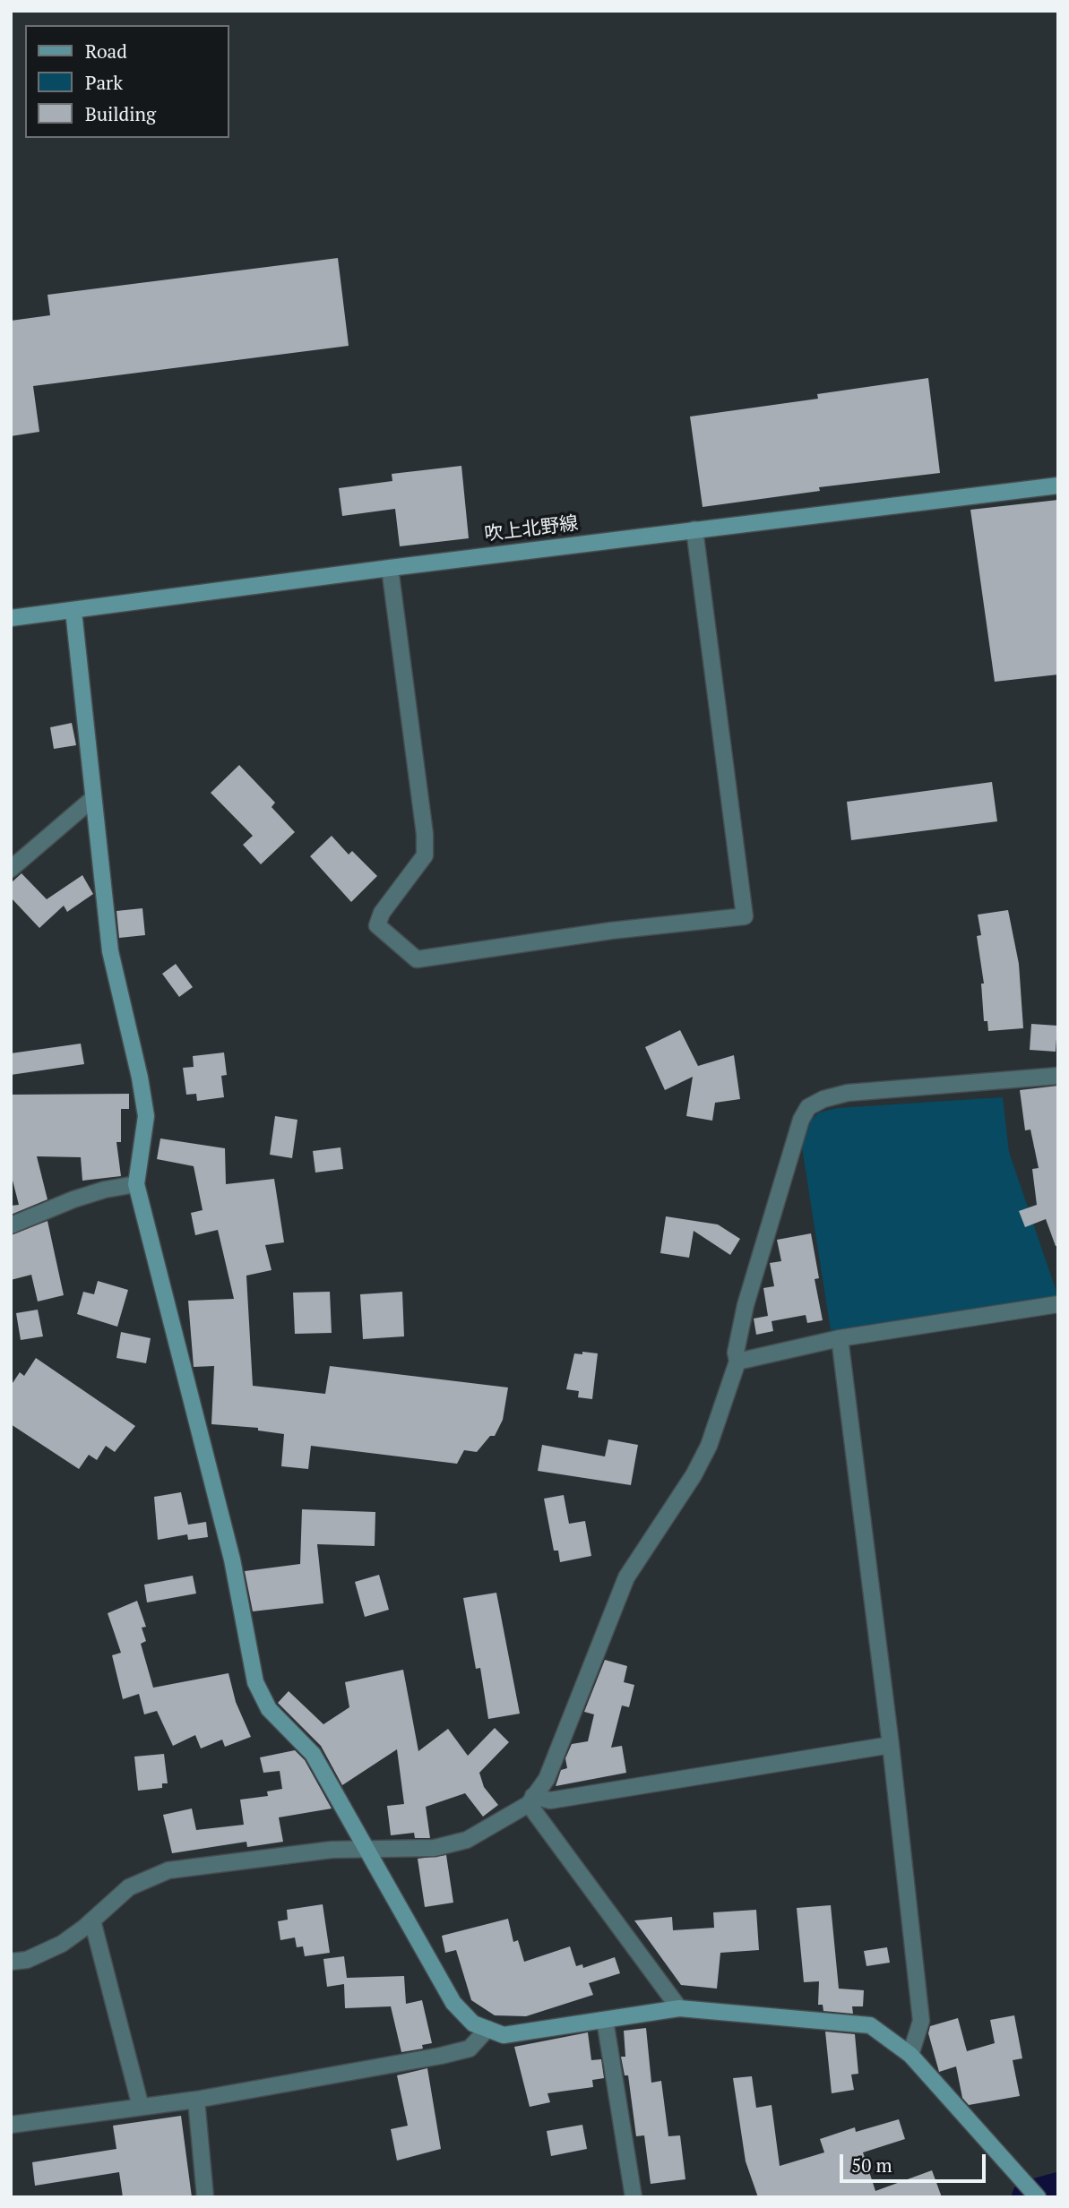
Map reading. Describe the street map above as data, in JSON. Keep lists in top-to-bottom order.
{
  "streets": {
    "street": ["吹上北野線"]
  },
  "legend": ["Road", "Park", "Building"],
  "scale_bar": "50 m"
}
